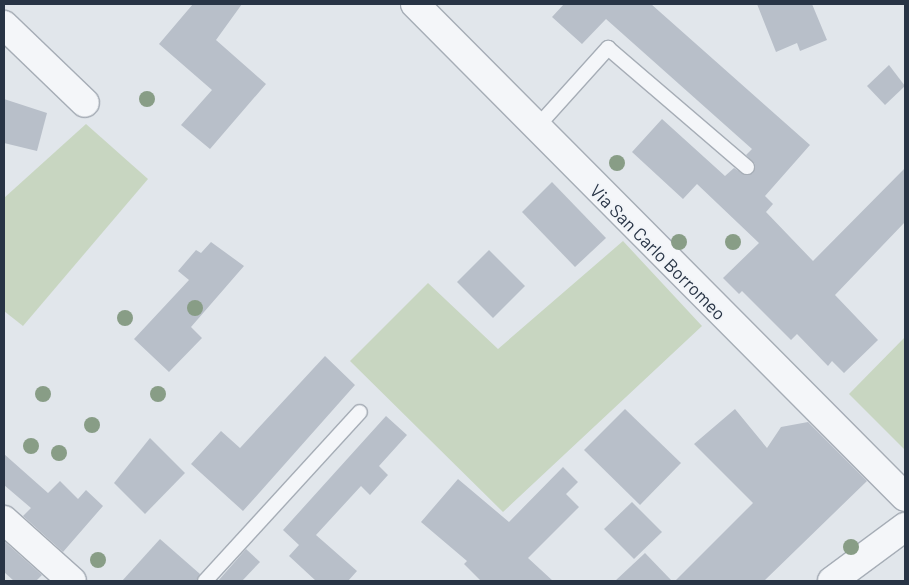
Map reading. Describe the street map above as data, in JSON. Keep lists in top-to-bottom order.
{
  "streets": {
    "street": ["Via San Carlo Borromeo"]
  }
}
